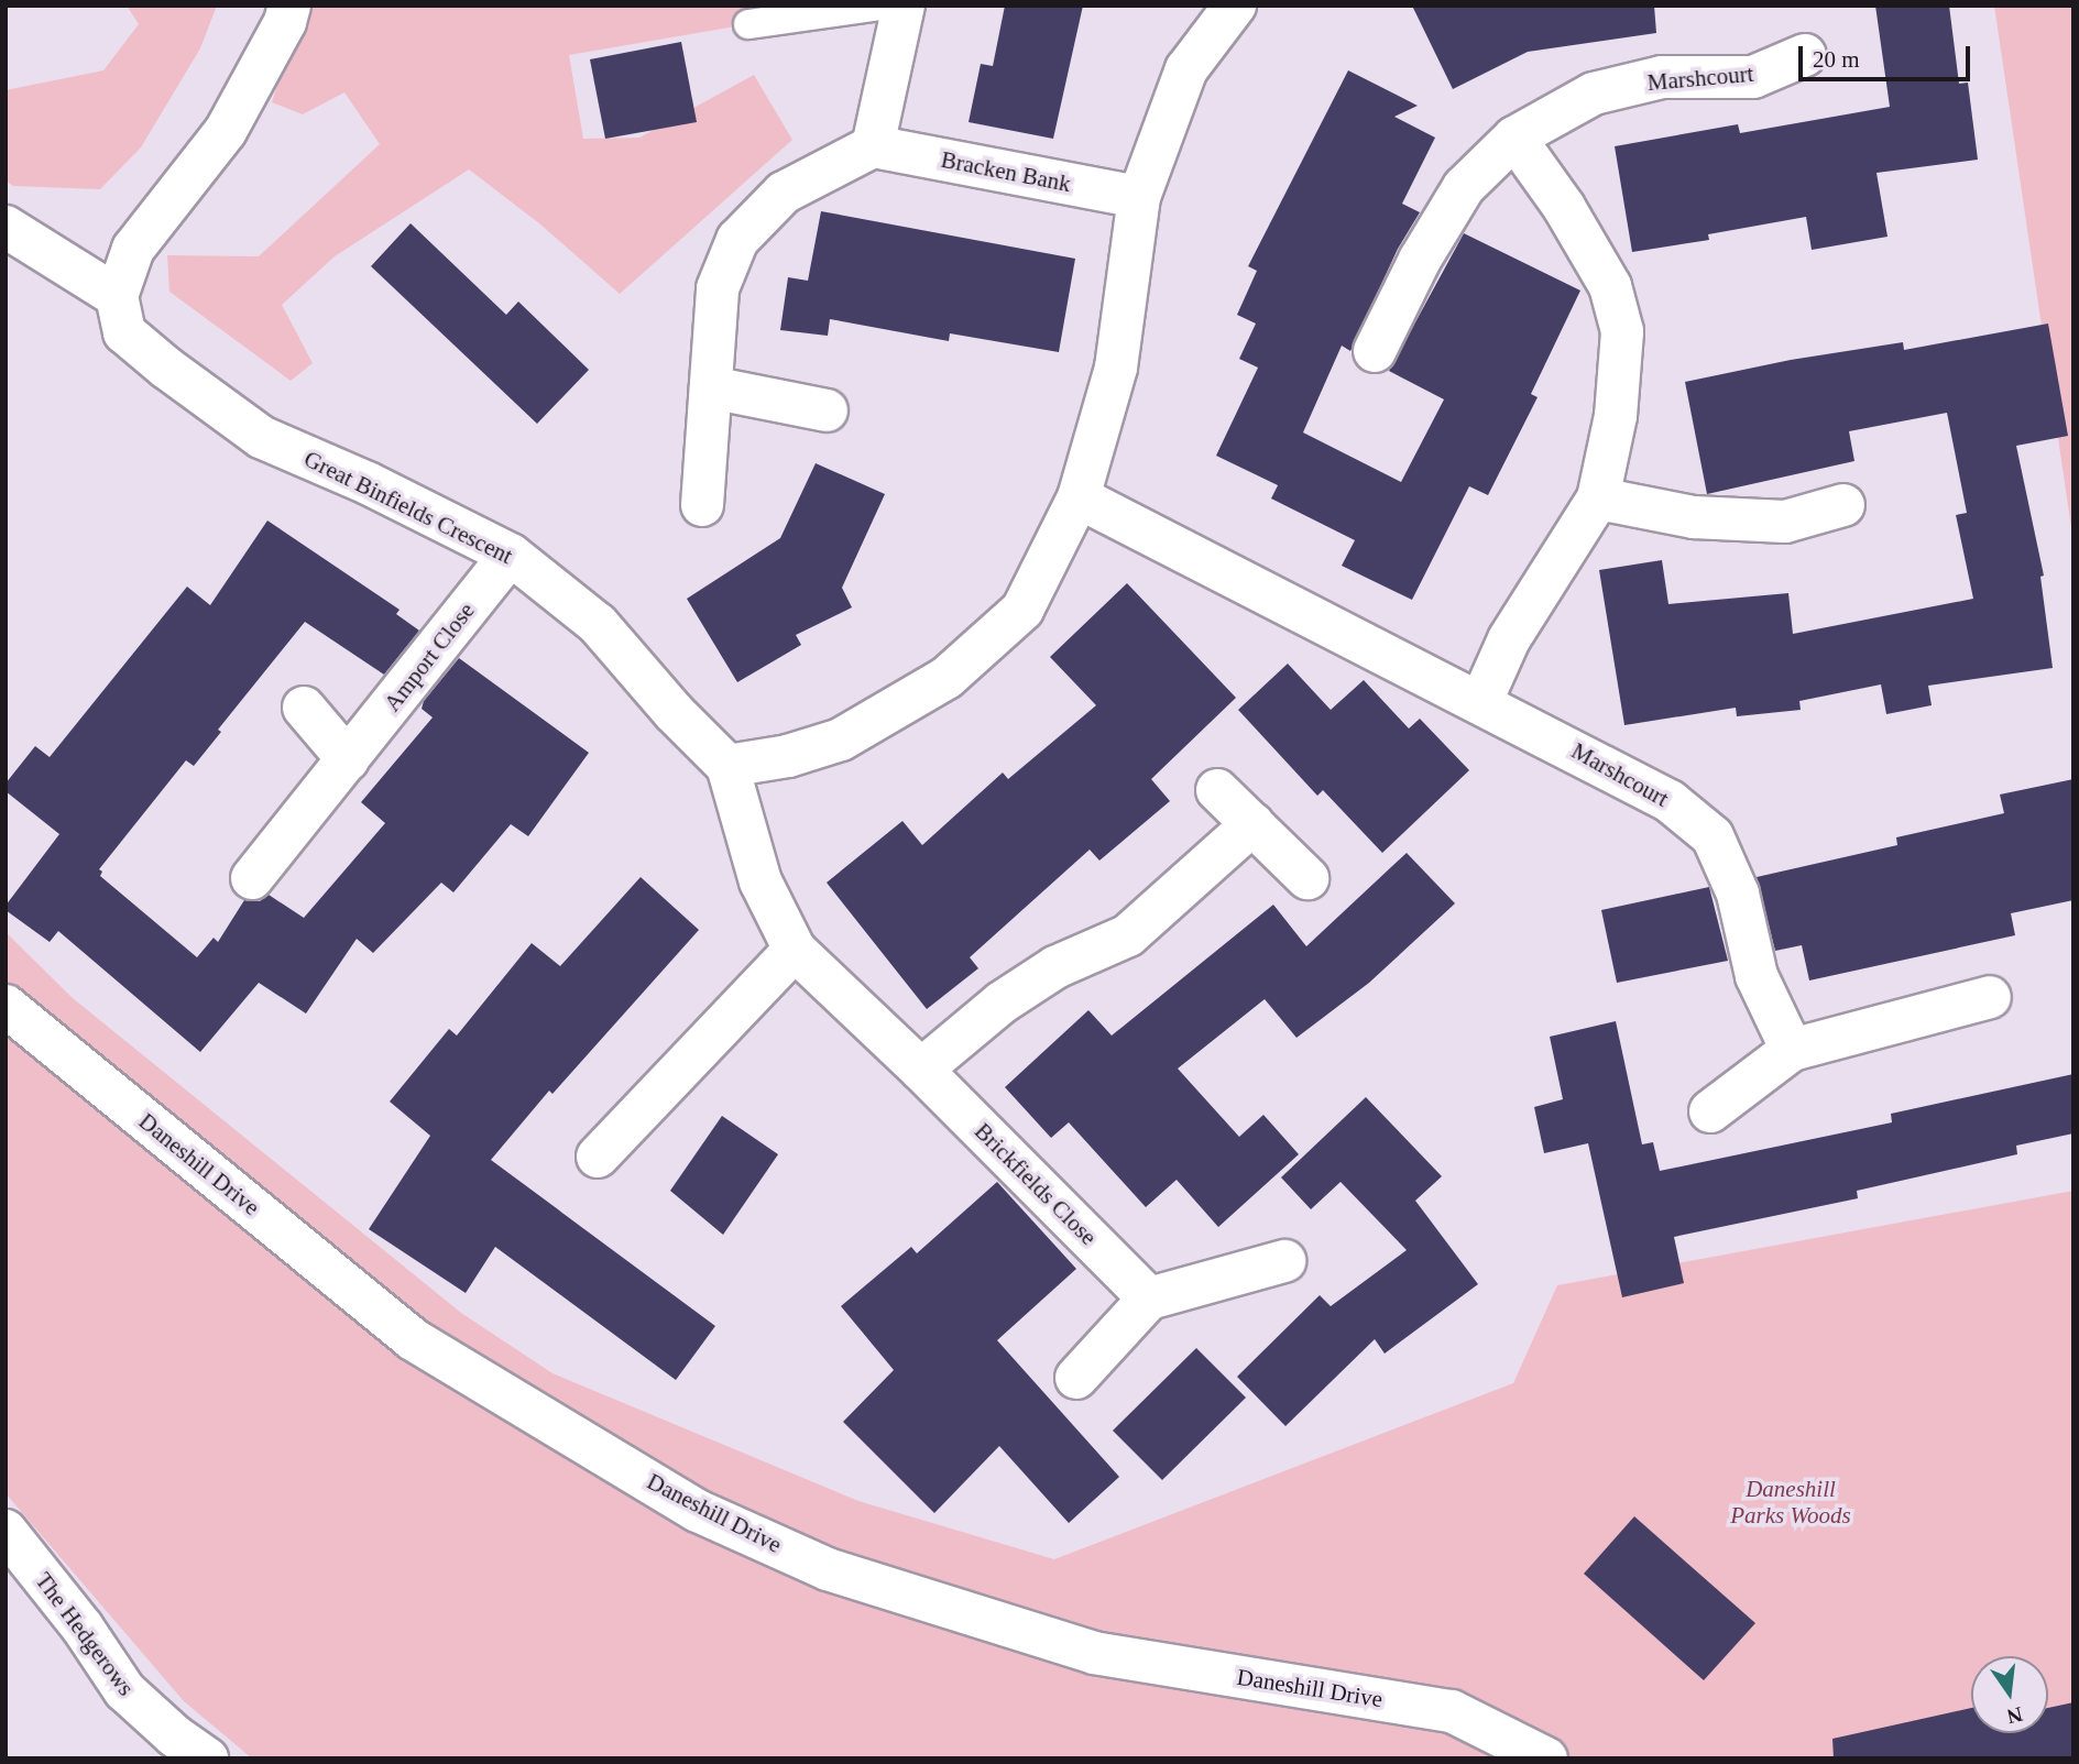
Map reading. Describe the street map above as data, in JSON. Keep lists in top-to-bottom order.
{
  "streets": {
    "street": [
      "Marshcourt",
      "Bracken Bank",
      "Great Binfields Crescent",
      "Amport Close",
      "Daneshill Drive",
      "Brickfields Close",
      "The Hedgerows"
    ]
  },
  "crossings": [
    ["Great Binfields Crescent", "Amport Close"],
    ["Great Binfields Crescent", "Brickfields Close"]
  ],
  "parks": ["Daneshill Parks Woods"],
  "scale_bar": "20 m",
  "north": "bottom"
}
